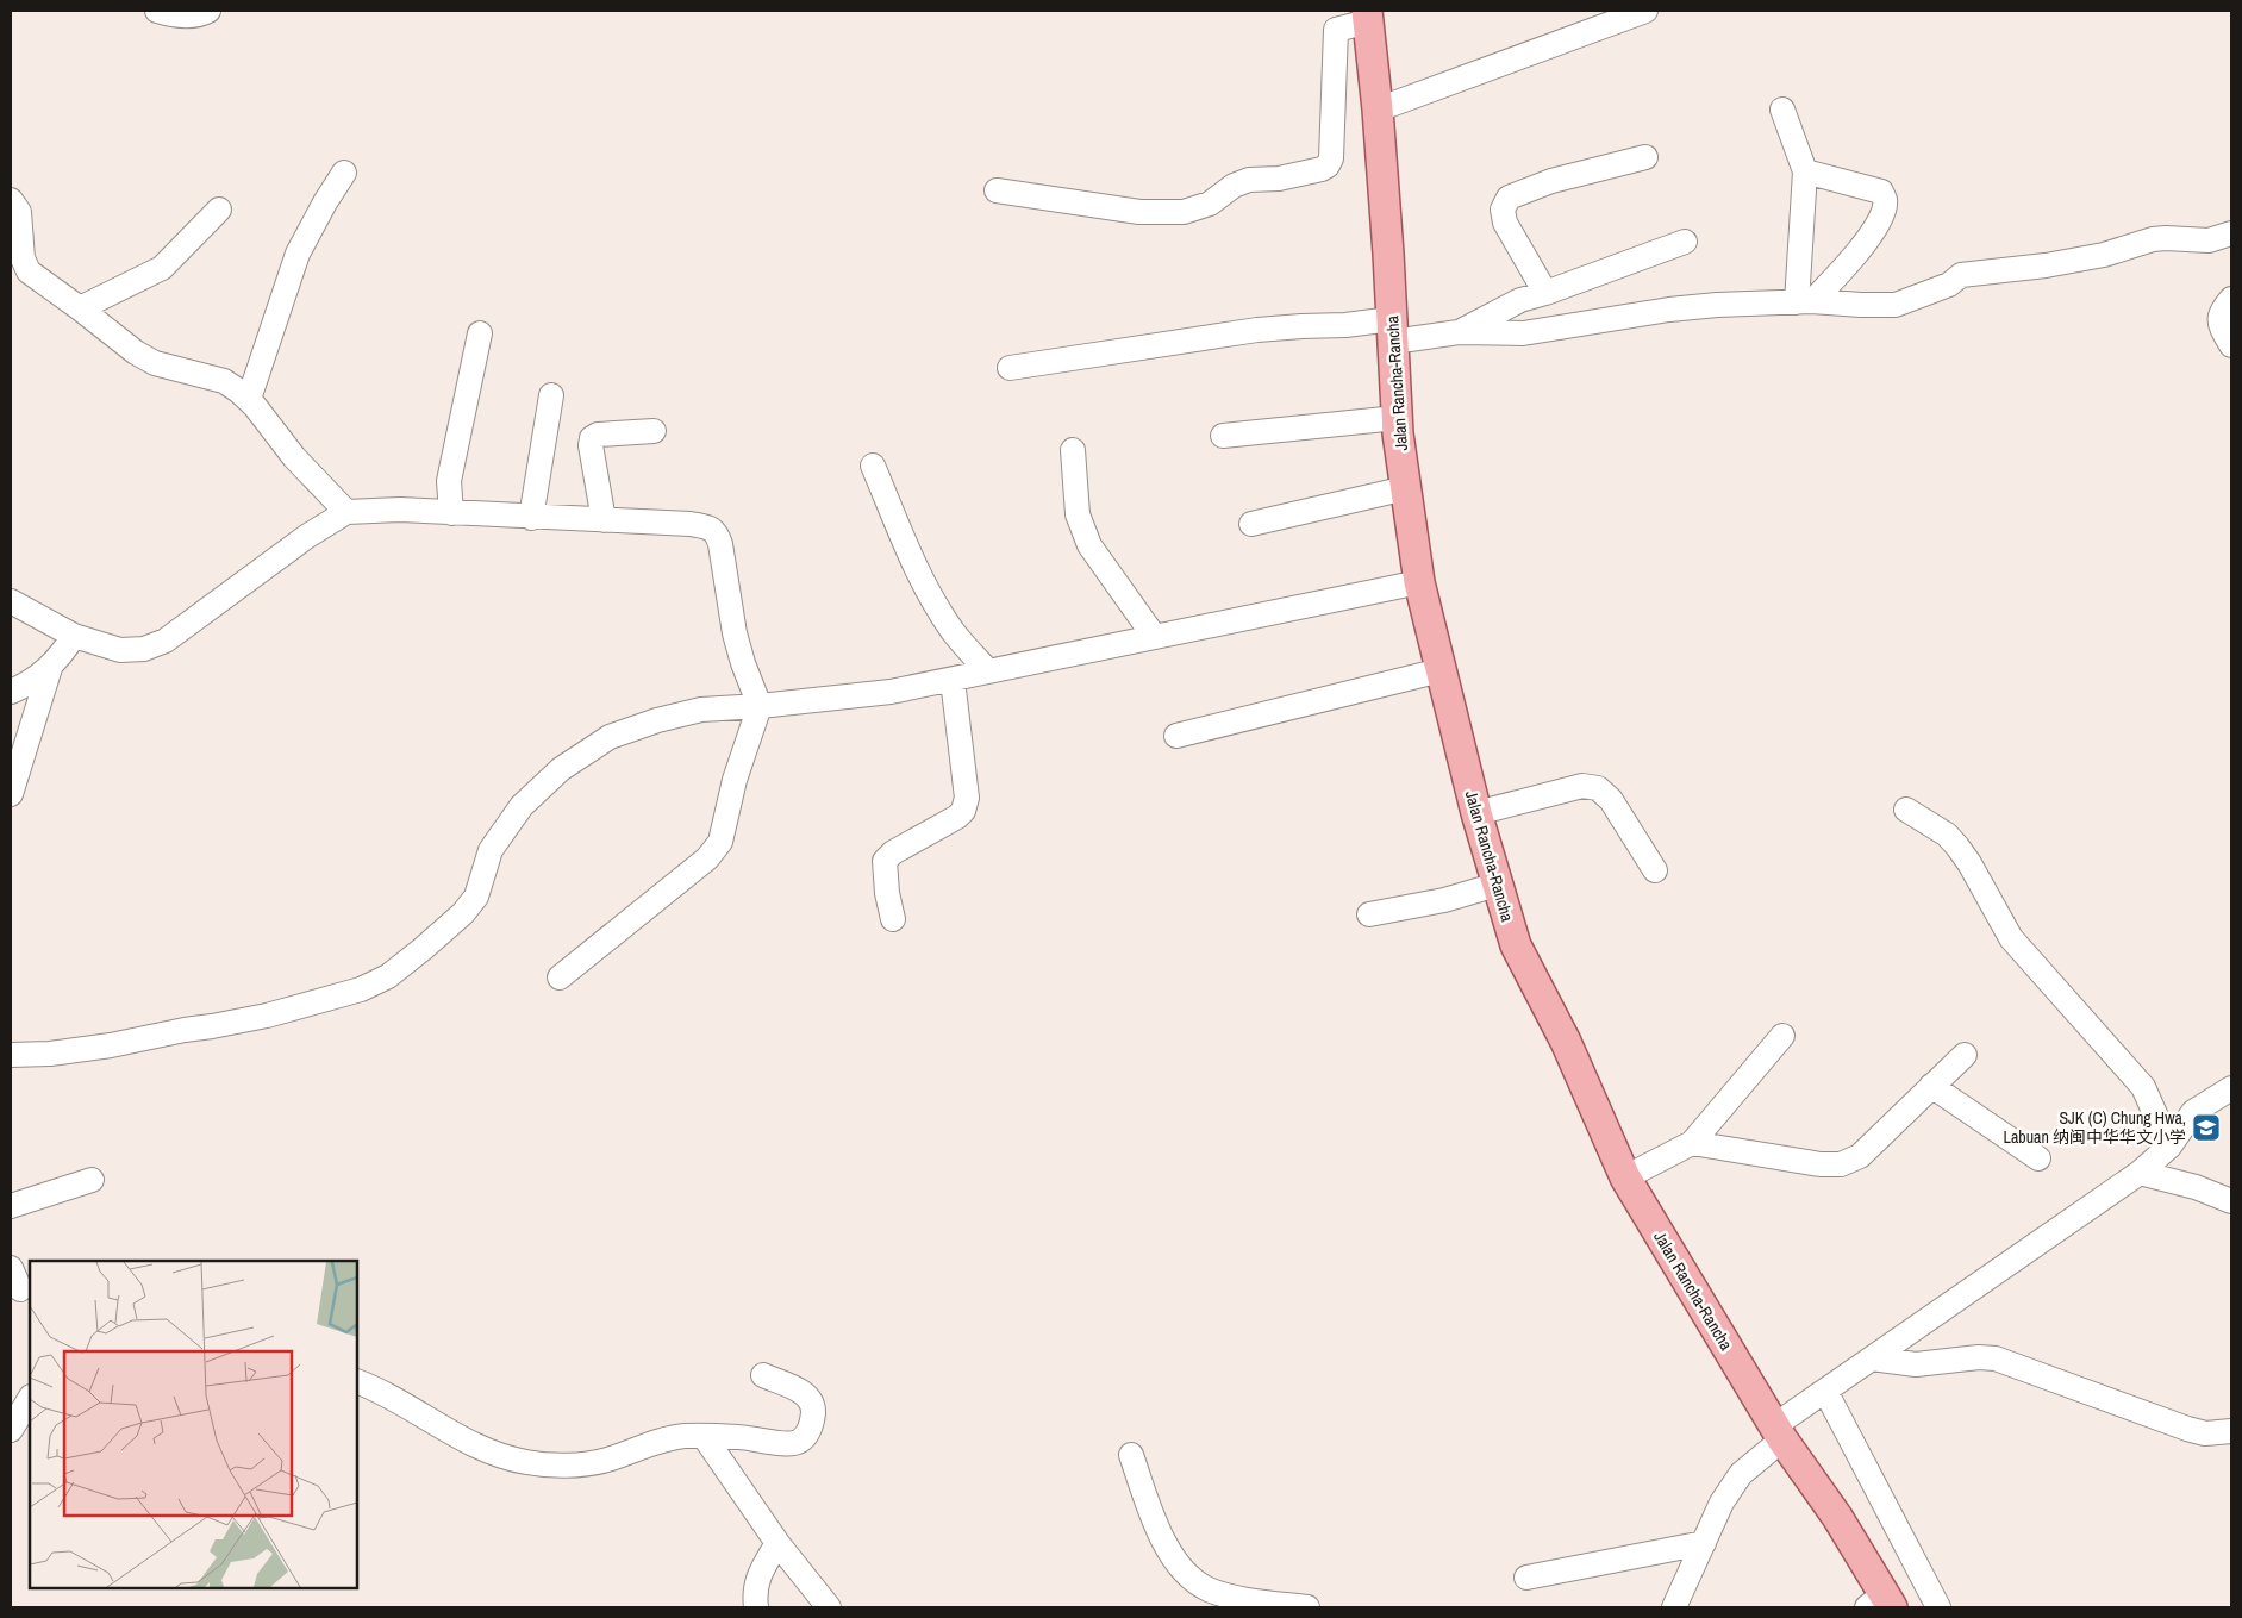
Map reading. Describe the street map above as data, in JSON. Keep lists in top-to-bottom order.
{
  "streets": {
    "main road": ["Jalan Rancha-Rancha"]
  },
  "places": {
    "school or university": ["SJK (C) Chung Hwa, Labuan 纳闽中华华文小学"]
  }
}
